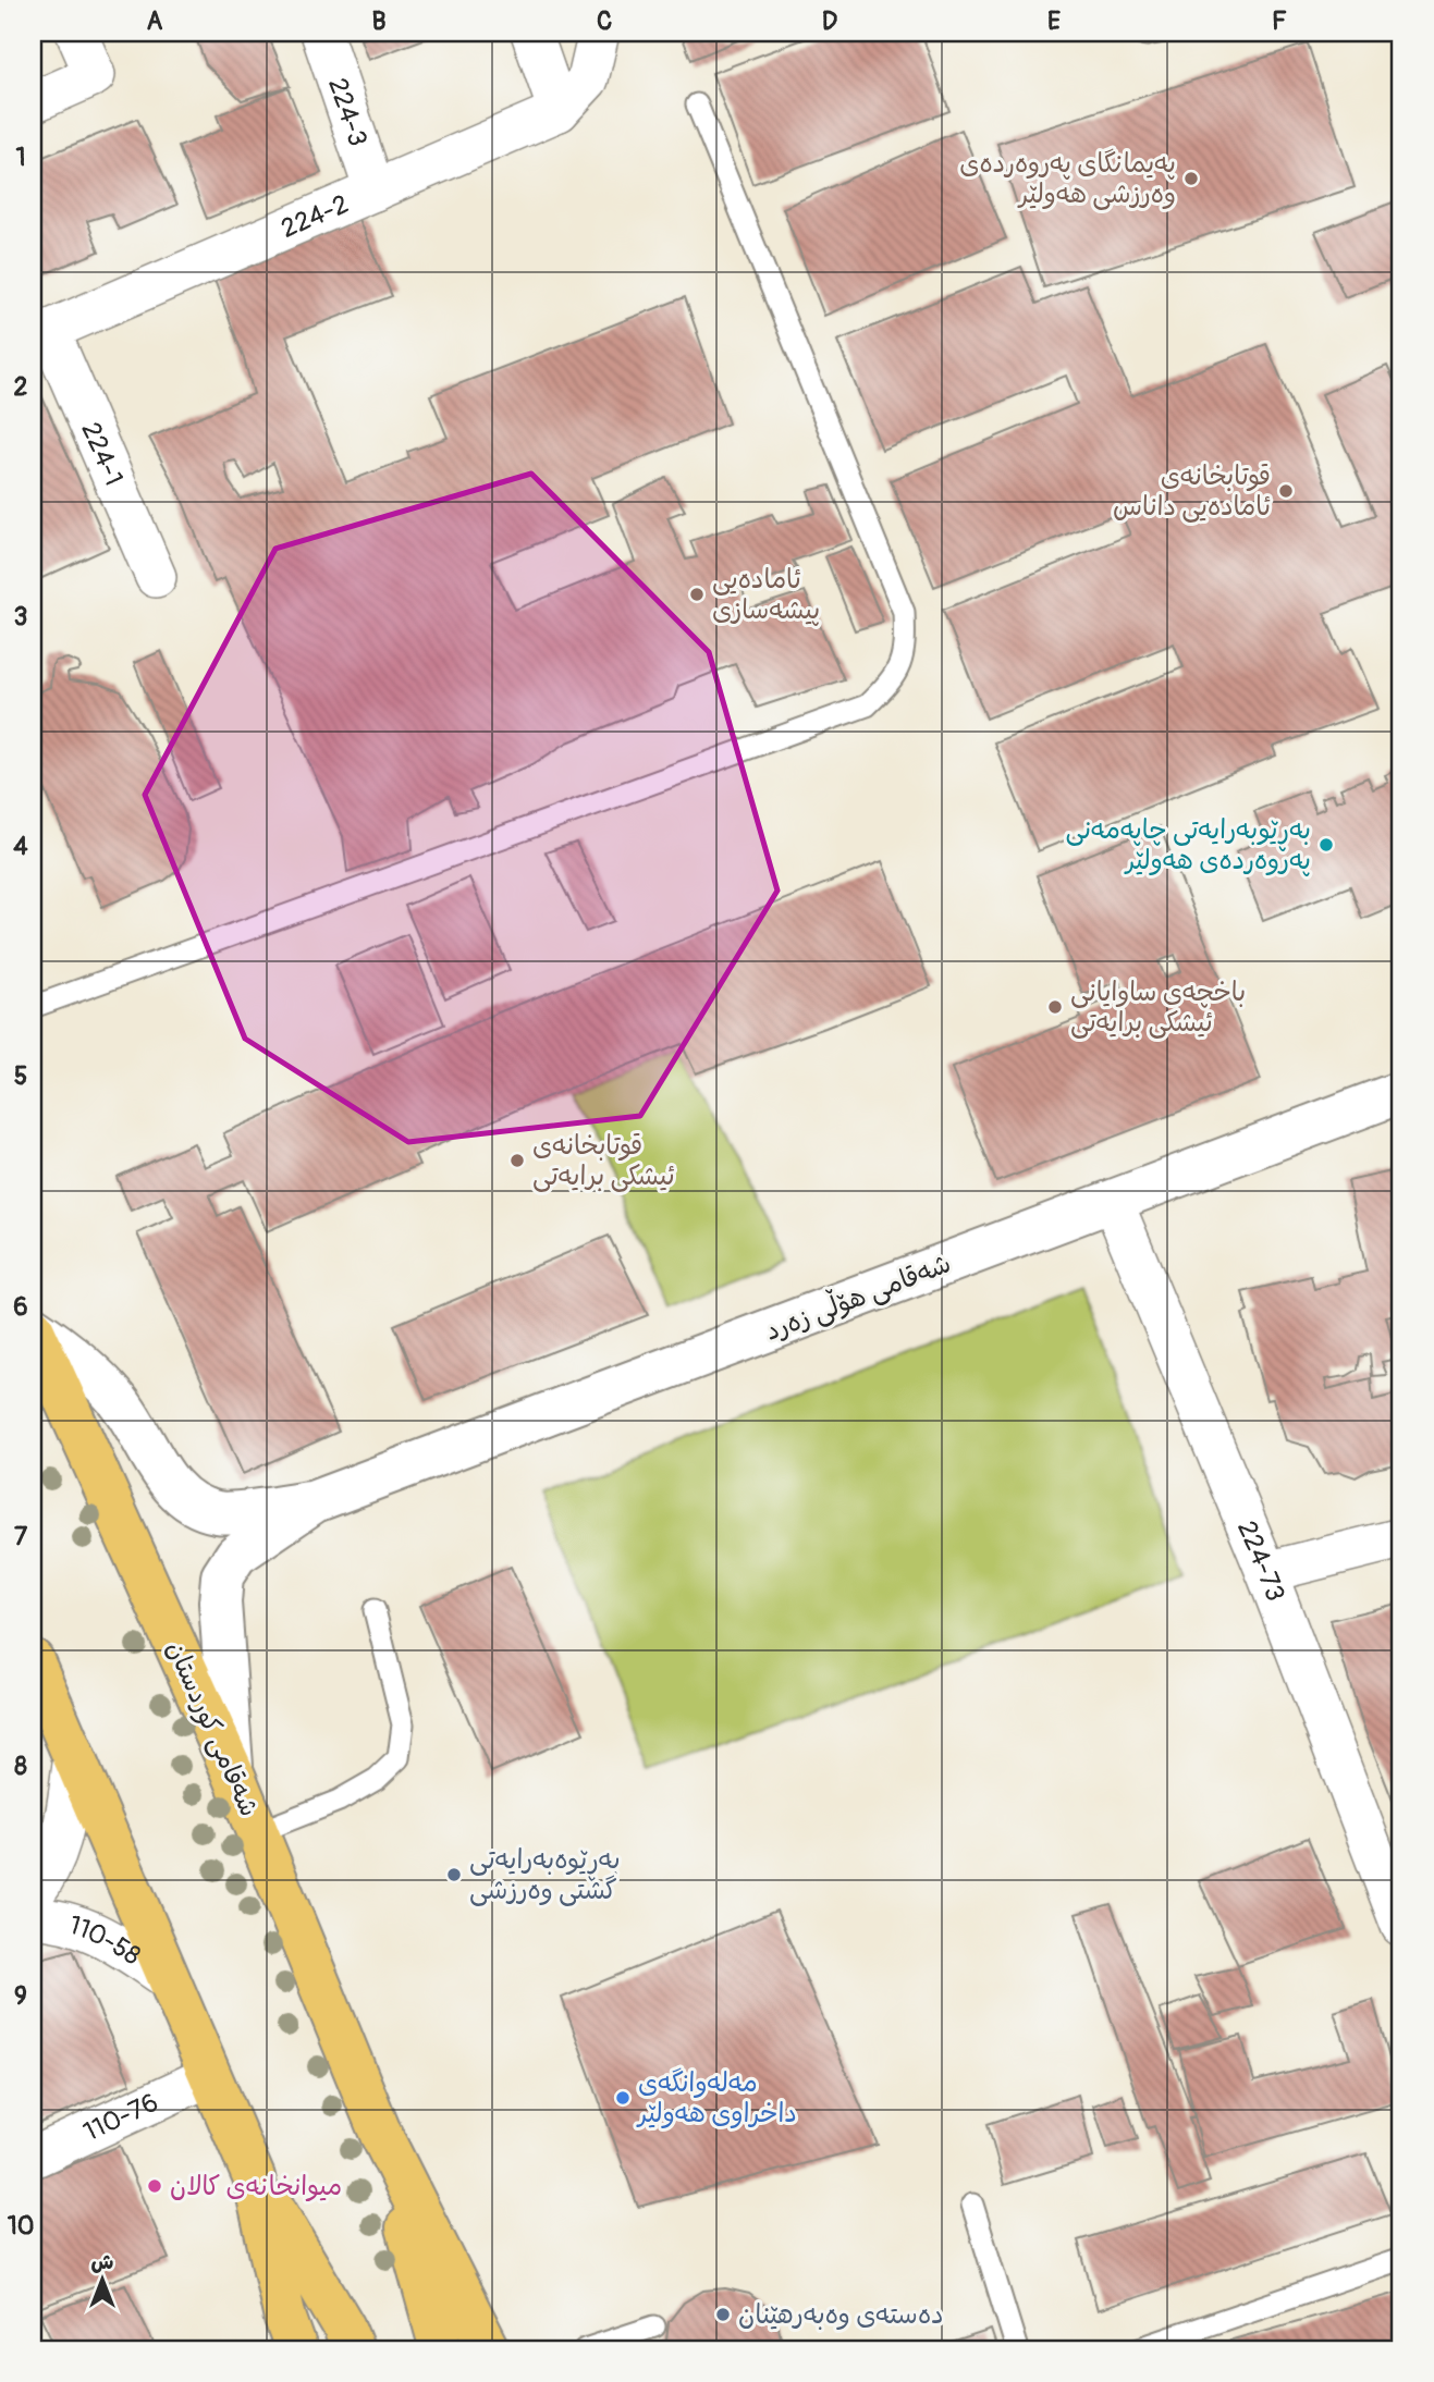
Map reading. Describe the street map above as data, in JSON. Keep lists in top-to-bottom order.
{
  "streets": {
    "highway": ["شەقامی کوردستان"],
    "street": [
      "224-3",
      "224-2",
      "224-1",
      "شەقامی هۆڵی زەرد",
      "224-73",
      "110-58",
      "110-76"
    ]
  },
  "crossings": [
    ["224-3", "224-2"],
    ["224-2", "224-1"],
    ["شەقامی هۆڵی زەرد", "224-73"],
    ["شەقامی هۆڵی زەرد", "شەقامی کوردستان"]
  ],
  "places": [
    "پەیمانگای پەروەردەی وەرزشی هەولێر",
    "قوتابخانەی ئامادەیی داناس",
    "ئامادەیی پیشەسازی",
    "بەڕێوبەرایەتی چاپەمەنی پەروەردەی هەولێر",
    "باخچەی ساوایانی ئیشکی برایەتی",
    "قوتابخانەی ئیشکی برایەتی",
    "بەڕێوەبەرایەتی گشتی وەرزشی",
    "مەلەوانگەی داخراوی هەولێر",
    "میوانخانەی کالان",
    "دەستەی وەبەرهێنان"
  ],
  "north": "top",
  "grid": {
    "columns": [
      "A",
      "B",
      "C",
      "D",
      "E",
      "F"
    ],
    "rows": [
      "1",
      "2",
      "3",
      "4",
      "5",
      "6",
      "7",
      "8",
      "9",
      "10"
    ]
  }
}
